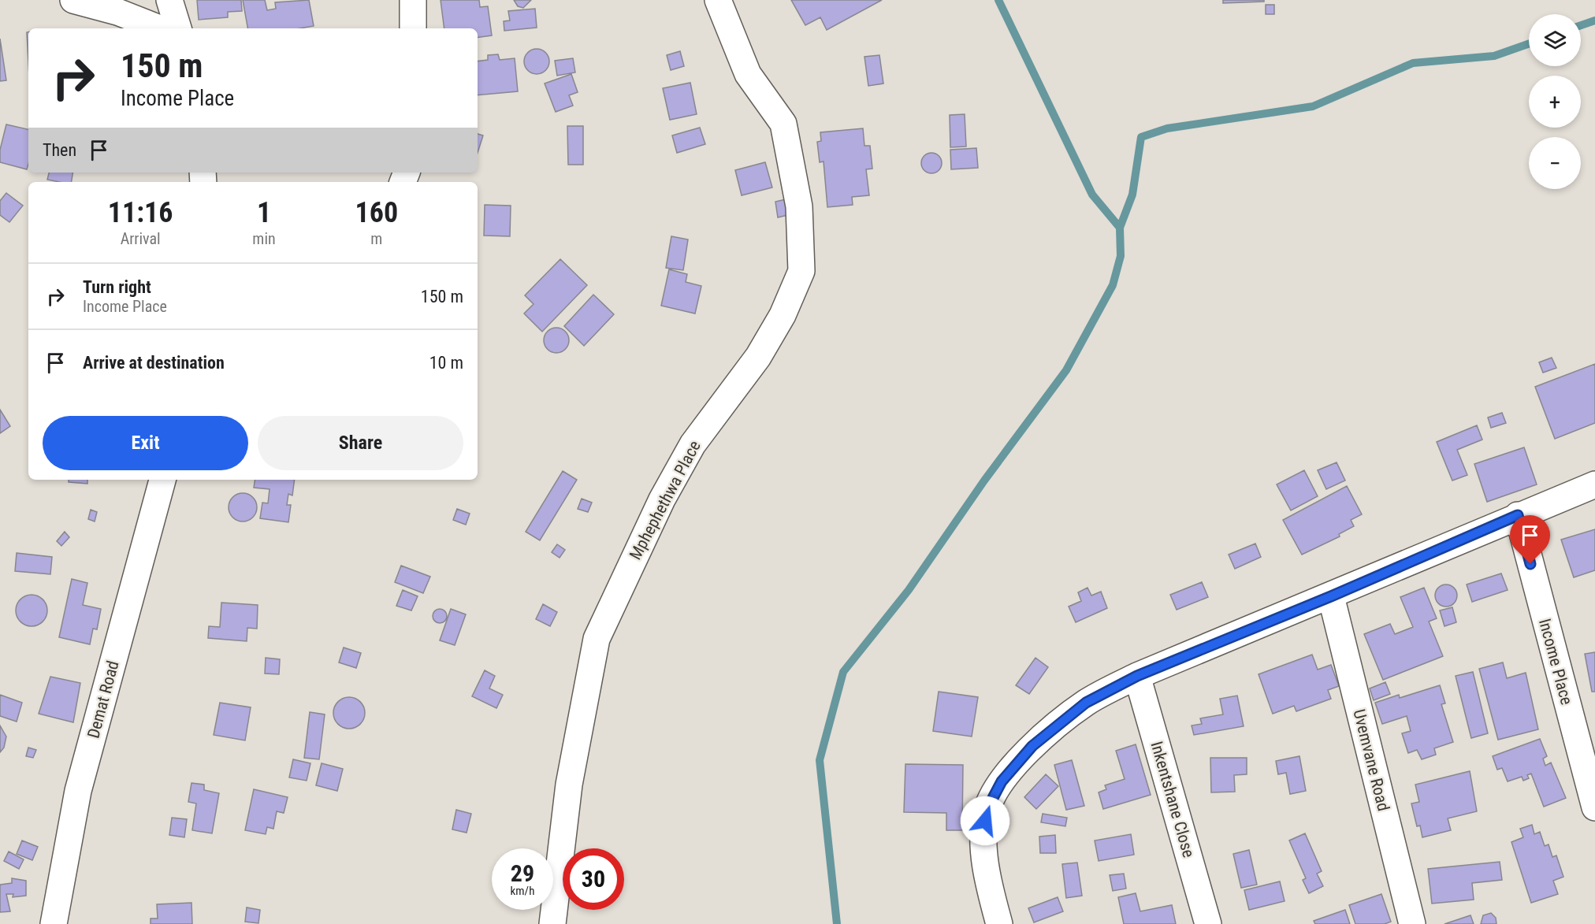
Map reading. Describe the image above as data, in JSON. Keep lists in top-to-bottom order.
{
  "streets": {
    "street": [
      "Mphephethwa Place",
      "Income Place",
      "Demat Road",
      "Uvemvane Road",
      "Inkentshane Close"
    ]
  },
  "page": {
    "map_buttons": ["+", "−"],
    "turn": ["150 m", "Income Place"],
    "then": "Then",
    "eta": [
      "11:16",
      "Arrival",
      "1",
      "min",
      "160",
      "m"
    ],
    "list": [
      {
        "name": "Turn right",
        "note": "Income Place",
        "value": "150 m"
      },
      {
        "name": "Arrive at destination",
        "value": "10 m"
      }
    ],
    "buttons": ["Exit", "Share"],
    "speed": "29 km/h",
    "limit": "30"
  }
}
